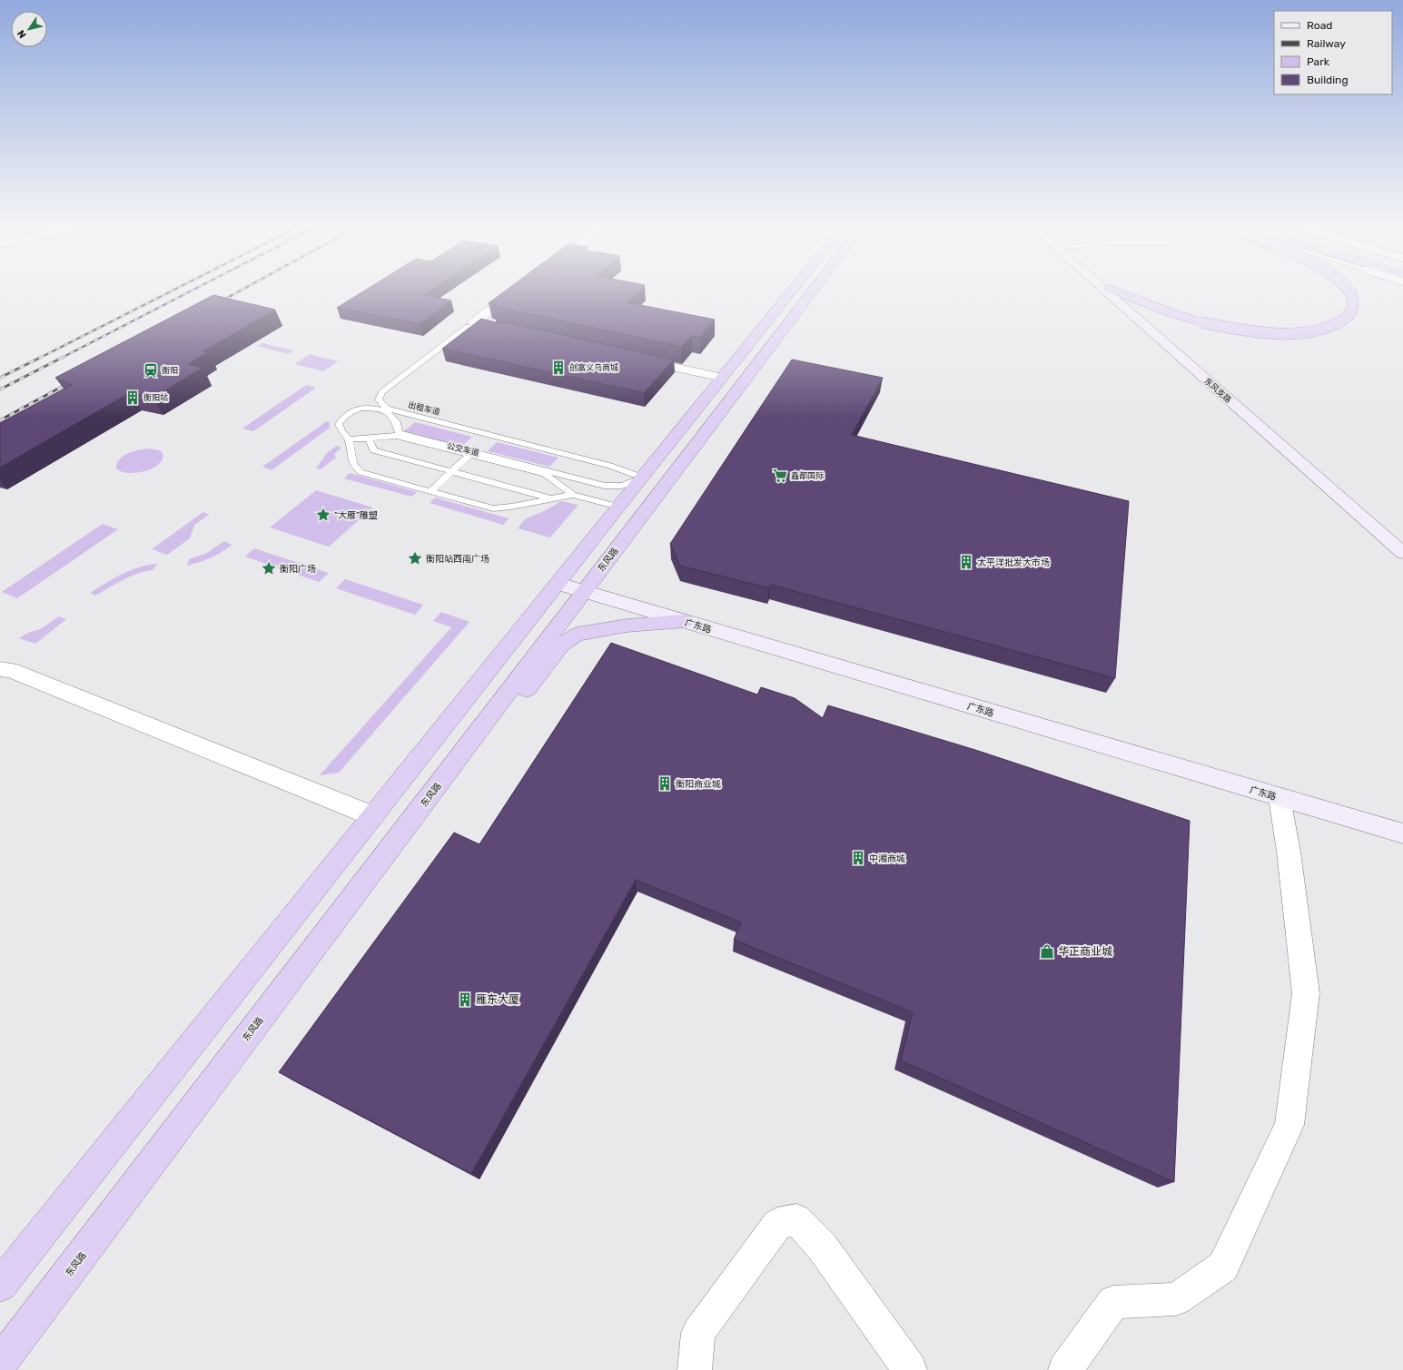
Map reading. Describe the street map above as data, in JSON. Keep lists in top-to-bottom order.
{
  "streets": {
    "highway": ["东风路"],
    "main road": ["东风支路", "广东路"],
    "lane": ["出租车道", "公交车道"]
  },
  "crossings": [
    ["出租车道", "公交车道"],
    ["东风路", "广东路"]
  ],
  "places": {
    "building": [
      "创富义乌商城",
      "衡阳站",
      "太平洋批发大市场",
      "衡阳商业城",
      "中湘商城",
      "雁东大厦"
    ],
    "station": ["衡阳"],
    "supermarket": ["鑫都国际"],
    "place": ["“大雁”雕塑", "衡阳站西南广场", "衡阳广场"],
    "shop": ["华正商业城"]
  },
  "legend": [
    "Road",
    "Railway",
    "Park",
    "Building"
  ],
  "north": "bottom left"
}
